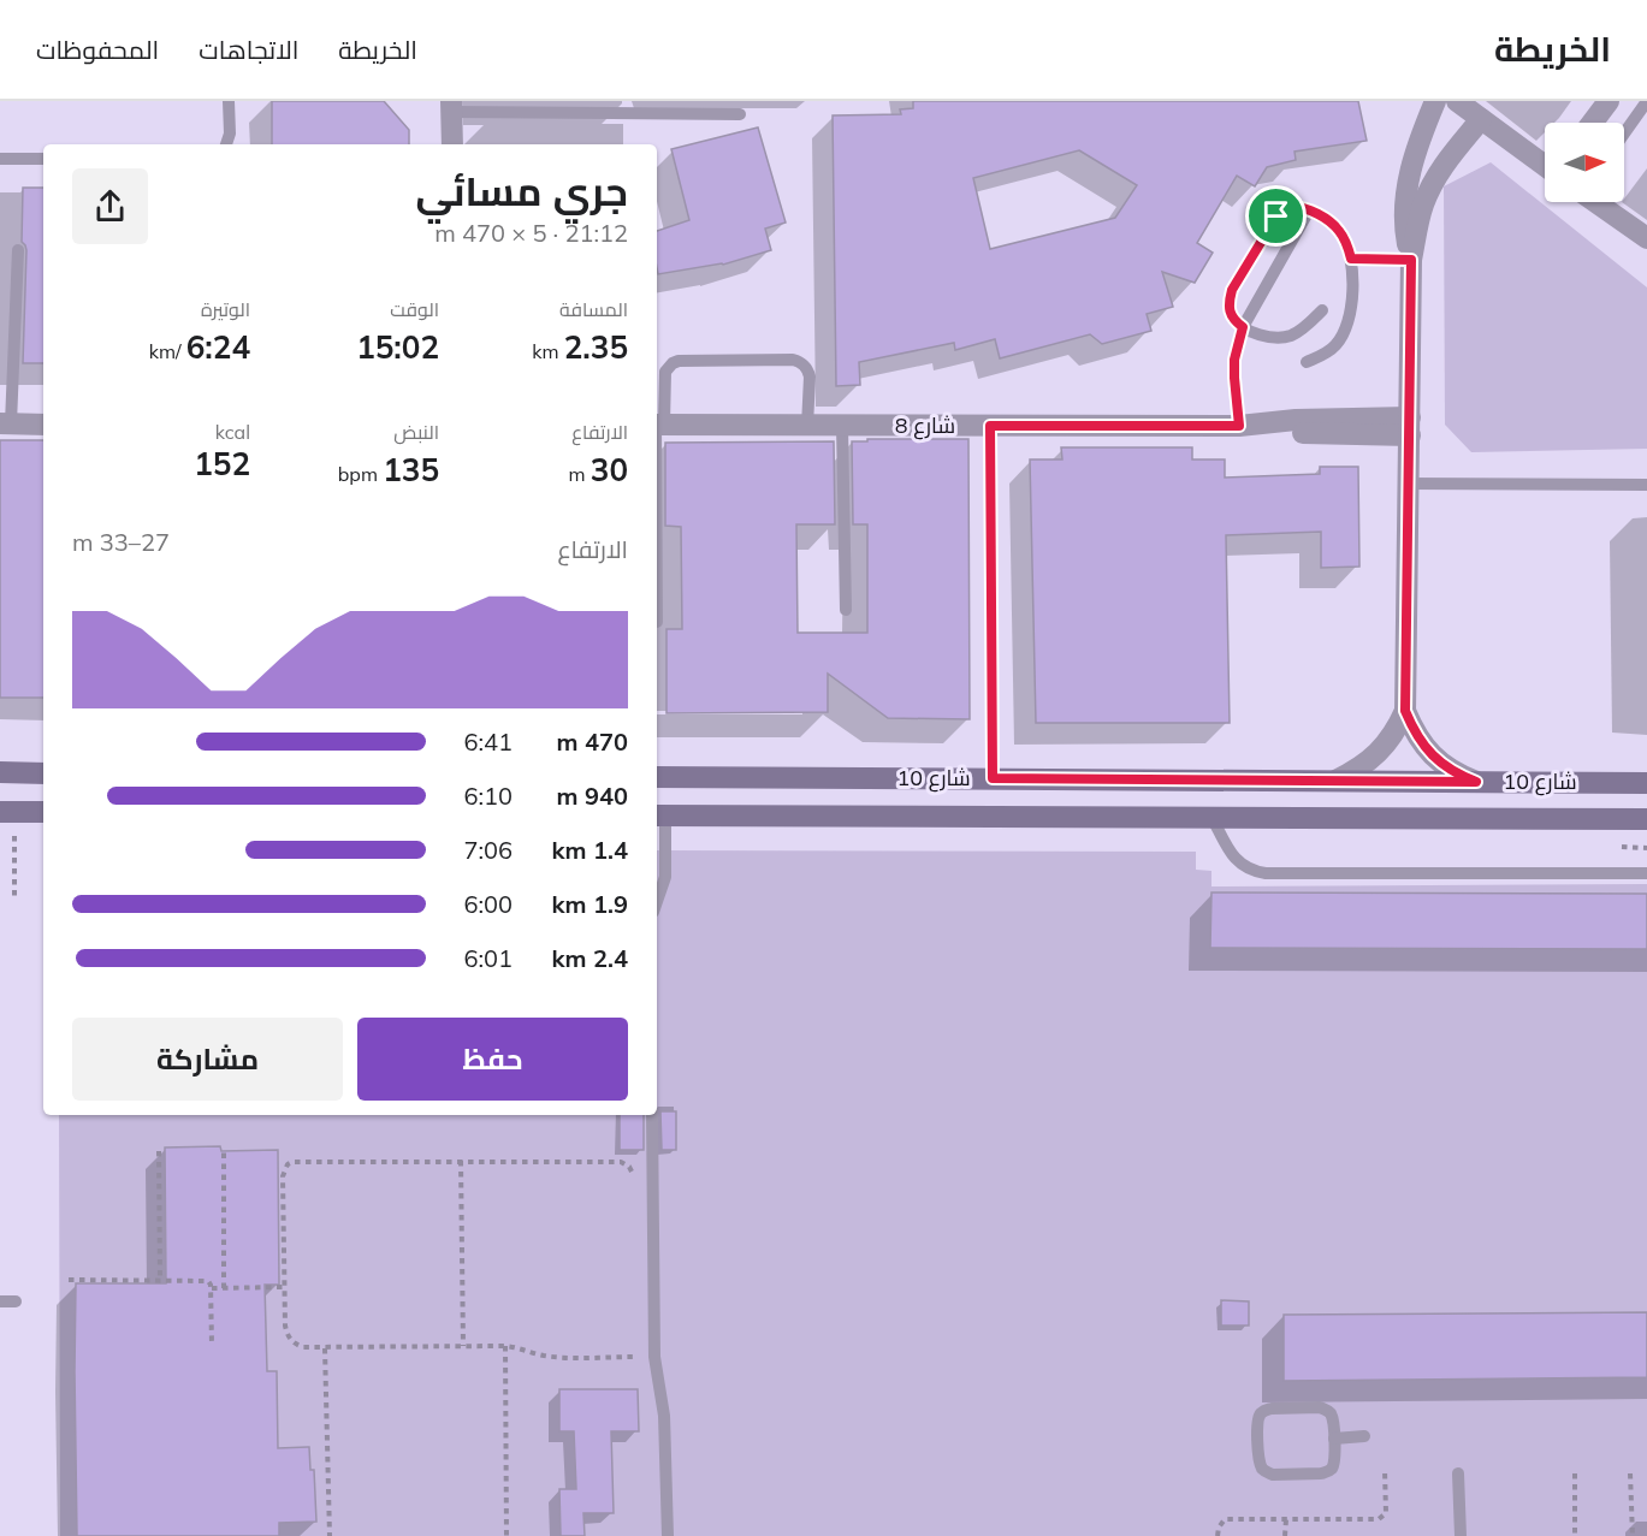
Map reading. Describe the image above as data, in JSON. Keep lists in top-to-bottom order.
{
  "streets": {
    "main road": ["شارع 10"],
    "street": ["شارع 8"]
  },
  "north": "right",
  "page": {
    "header": "الخريطة",
    "nav": ["الخريطة", "الاتجاهات", "المحفوظات"],
    "heading": ["جري مسائي", "21:12 · 5 × 470 m"],
    "stats": [
      ["المسافة", "2.35 km"],
      ["الوقت", "15:02"],
      ["الوتيرة", "6:24 /km"],
      ["الارتفاع", "30 m"],
      ["النبض", "135 bpm"],
      ["kcal", "152"]
    ],
    "chart": ["الارتفاع", "27–33 m"],
    "list": [
      {
        "name": "470 m",
        "note": "6:41"
      },
      {
        "name": "940 m",
        "note": "6:10"
      },
      {
        "name": "1.4 km",
        "note": "7:06"
      },
      {
        "name": "1.9 km",
        "note": "6:00"
      },
      {
        "name": "2.4 km",
        "note": "6:01"
      }
    ],
    "buttons": ["حفظ", "مشاركة"]
  }
}
